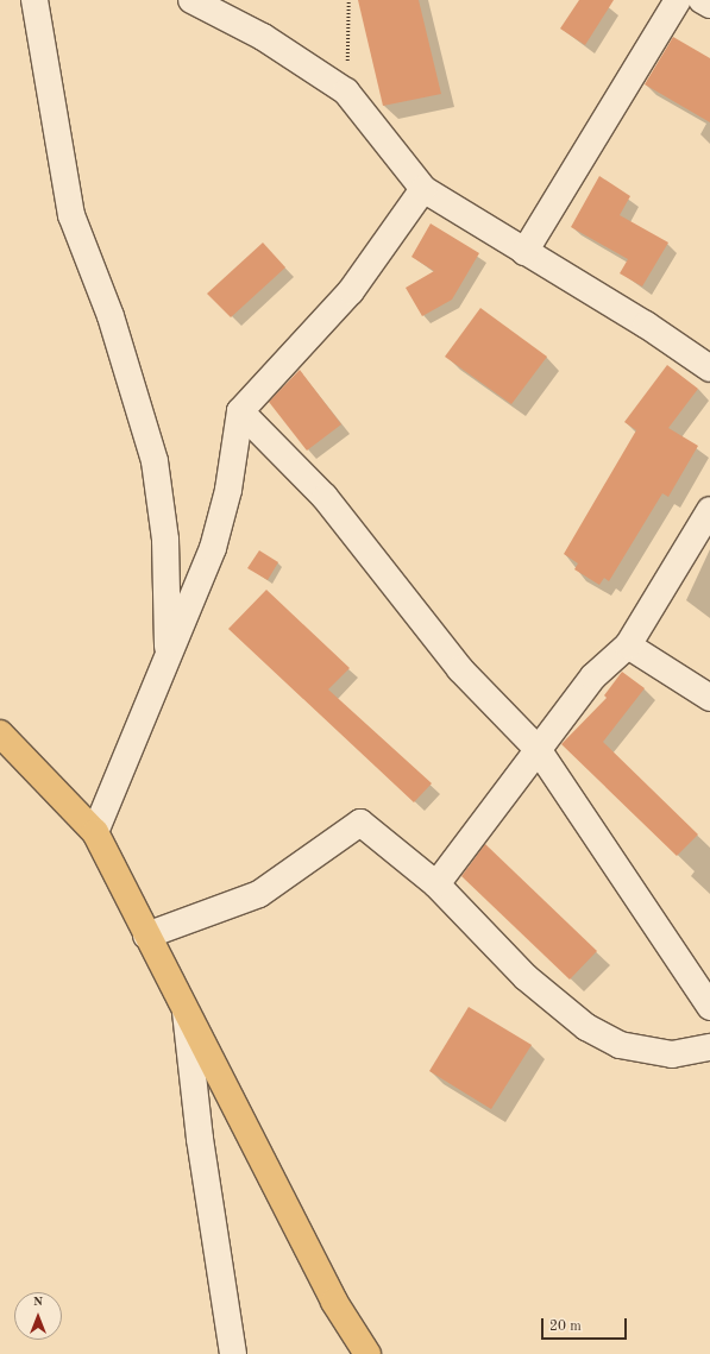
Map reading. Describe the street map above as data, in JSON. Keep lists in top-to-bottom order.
{
  "scale_bar": "20 m",
  "north": "top"
}
